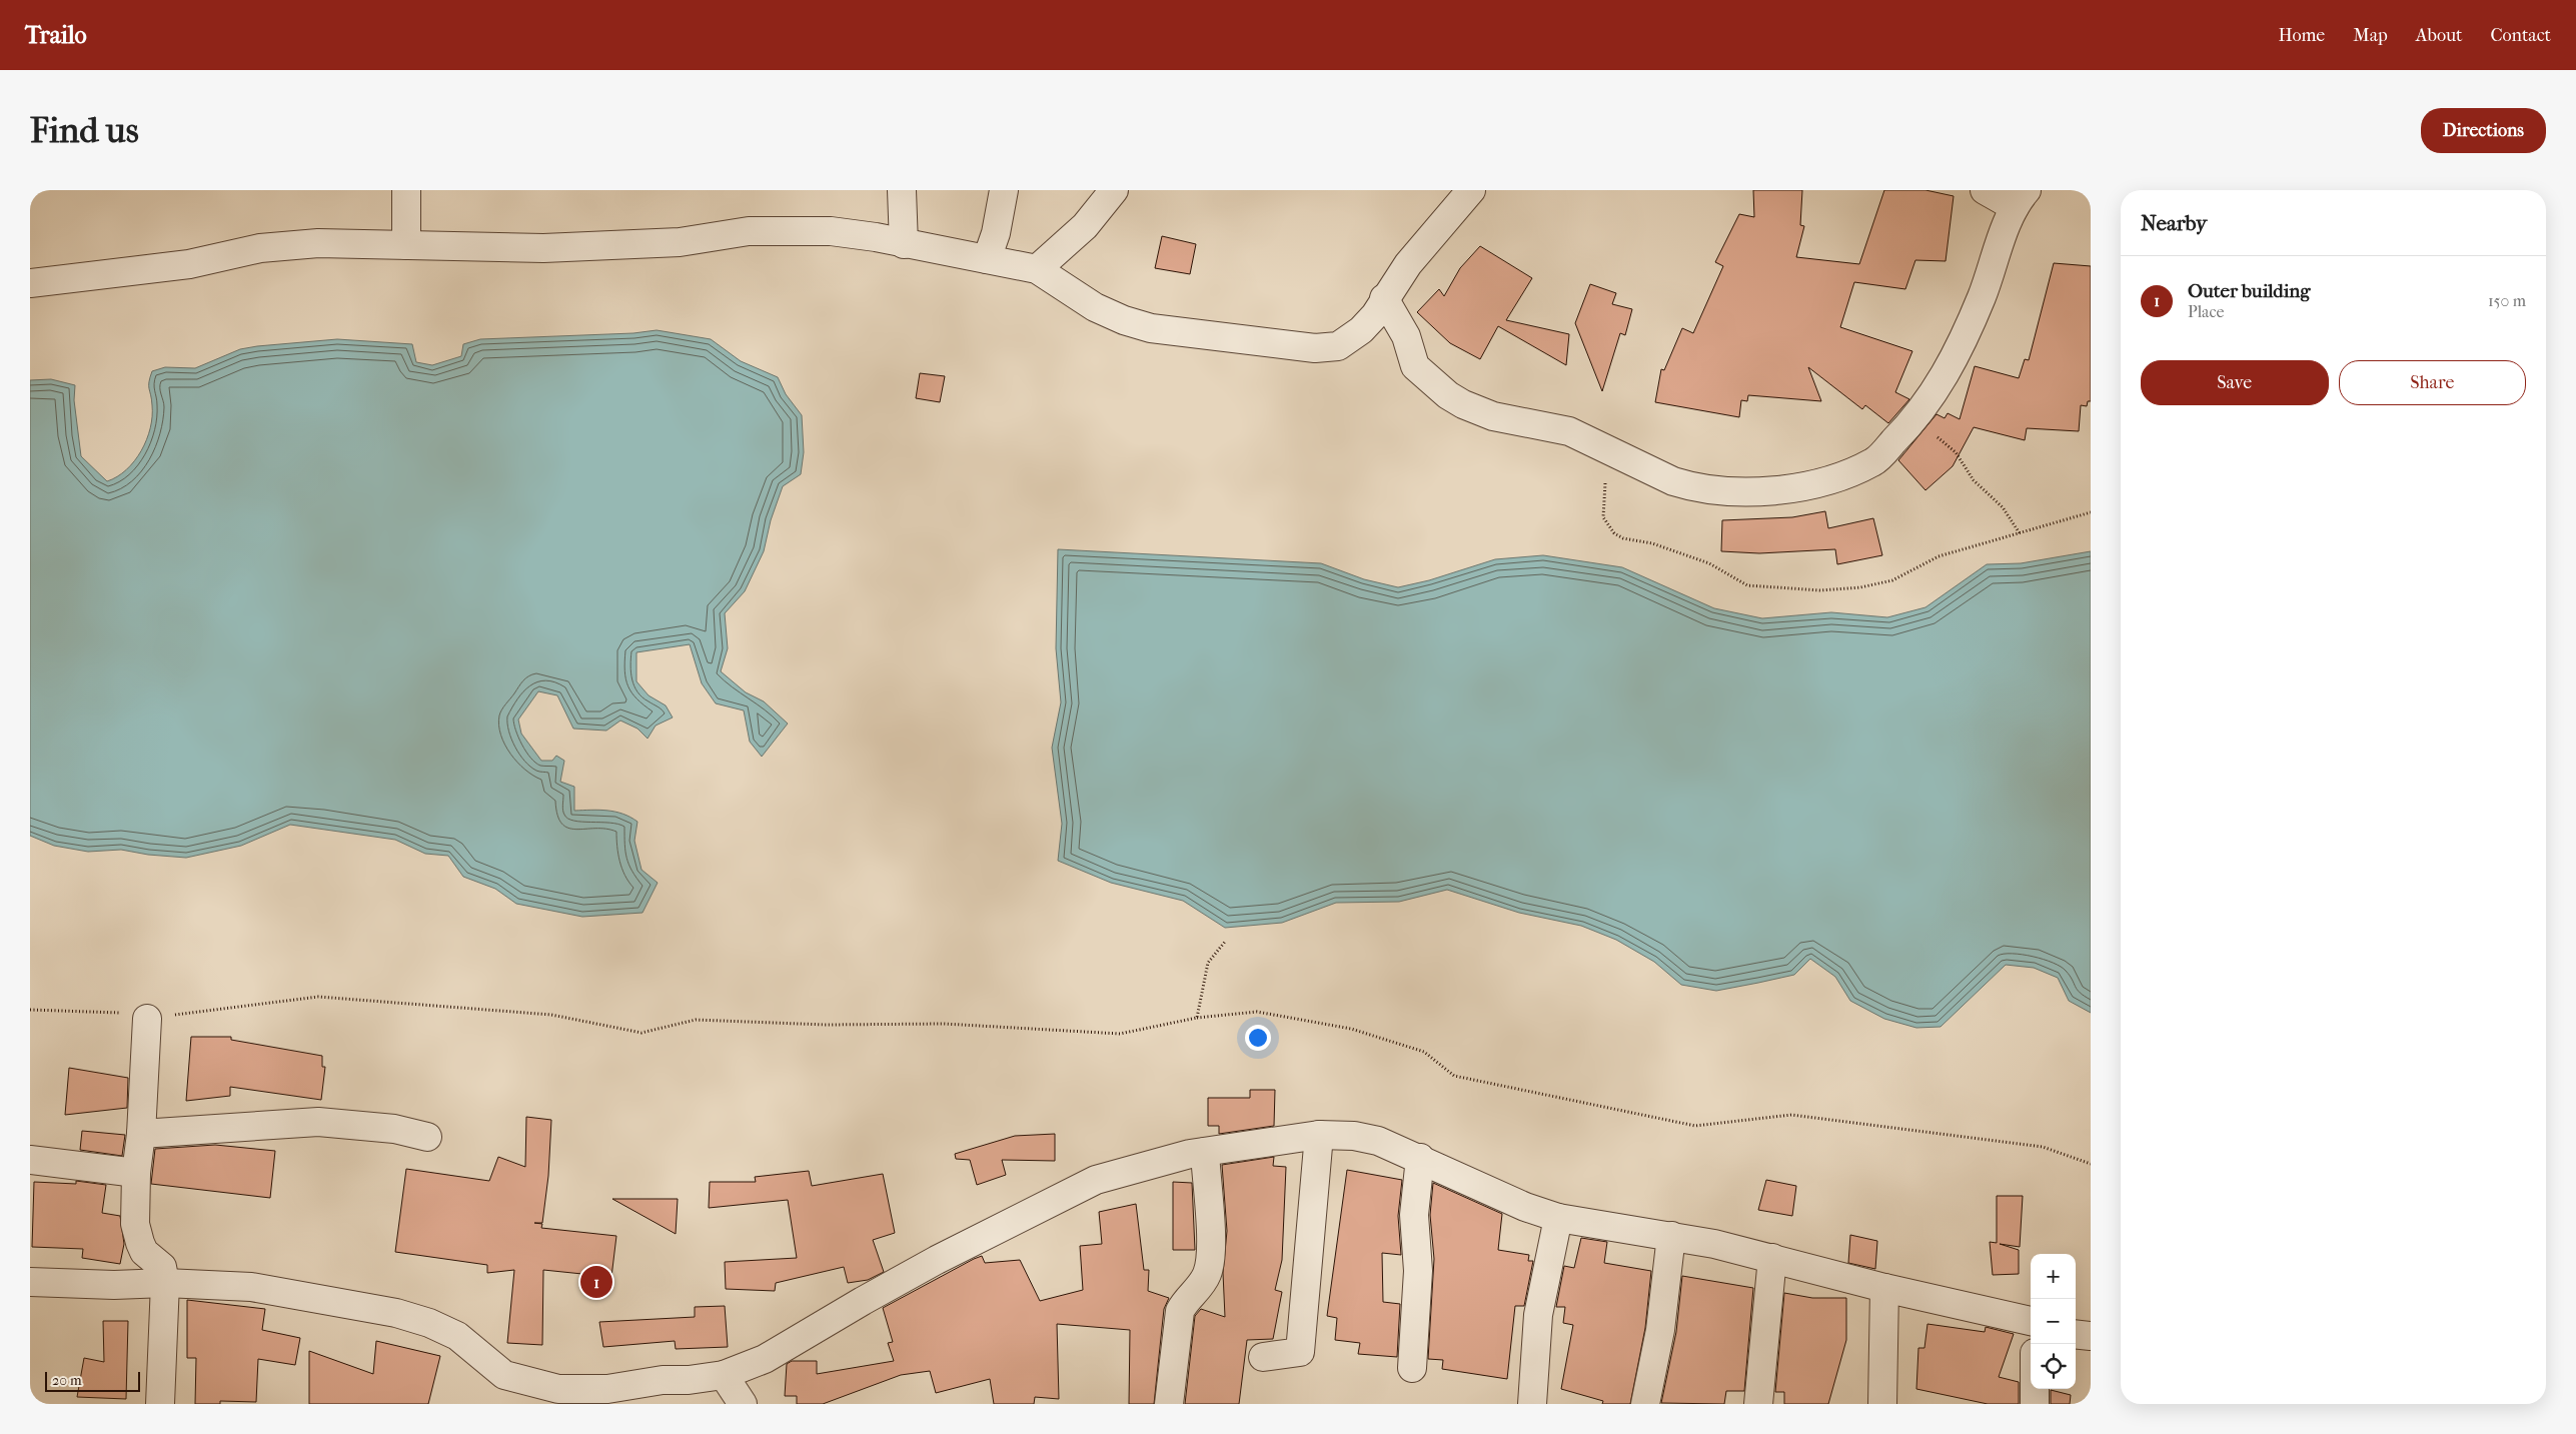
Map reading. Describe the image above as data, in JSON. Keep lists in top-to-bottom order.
{
  "scale_bar": "20 m",
  "page": {
    "header": "Trailo",
    "nav": [
      "Home",
      "Map",
      "About",
      "Contact"
    ],
    "buttons": [
      "Directions",
      ["Save", "Share"]
    ],
    "title": "Find us",
    "heading": "Nearby",
    "list": [
      {
        "mark": "1",
        "name": "Outer building",
        "note": "Place",
        "value": "150 m"
      }
    ],
    "map_buttons": ["+", "−"],
    "pins": "1",
    "scale": "20 m"
  }
}
